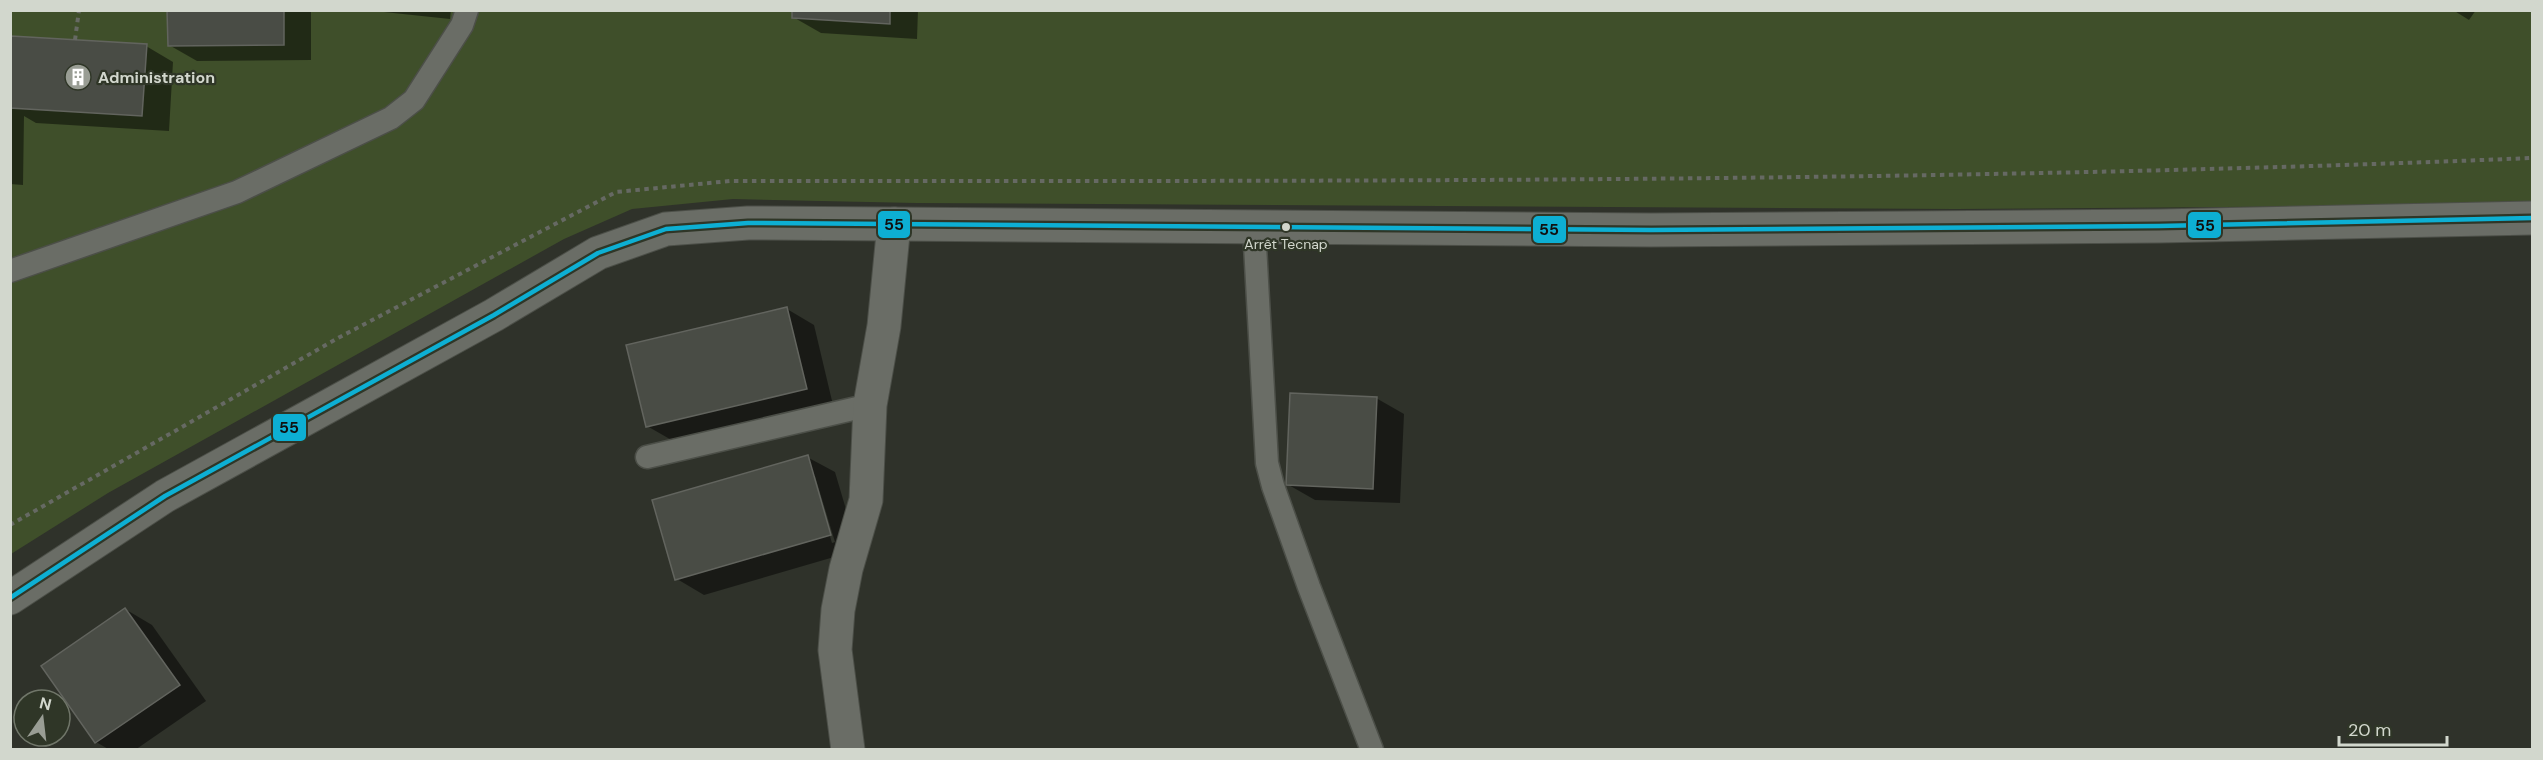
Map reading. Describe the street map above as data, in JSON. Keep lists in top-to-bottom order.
{
  "places": {
    "building": ["Administration"],
    "other": ["Arrêt Tecnap"]
  },
  "lines": ["transit line 55"],
  "scale_bar": "20 m",
  "north": "top"
}
